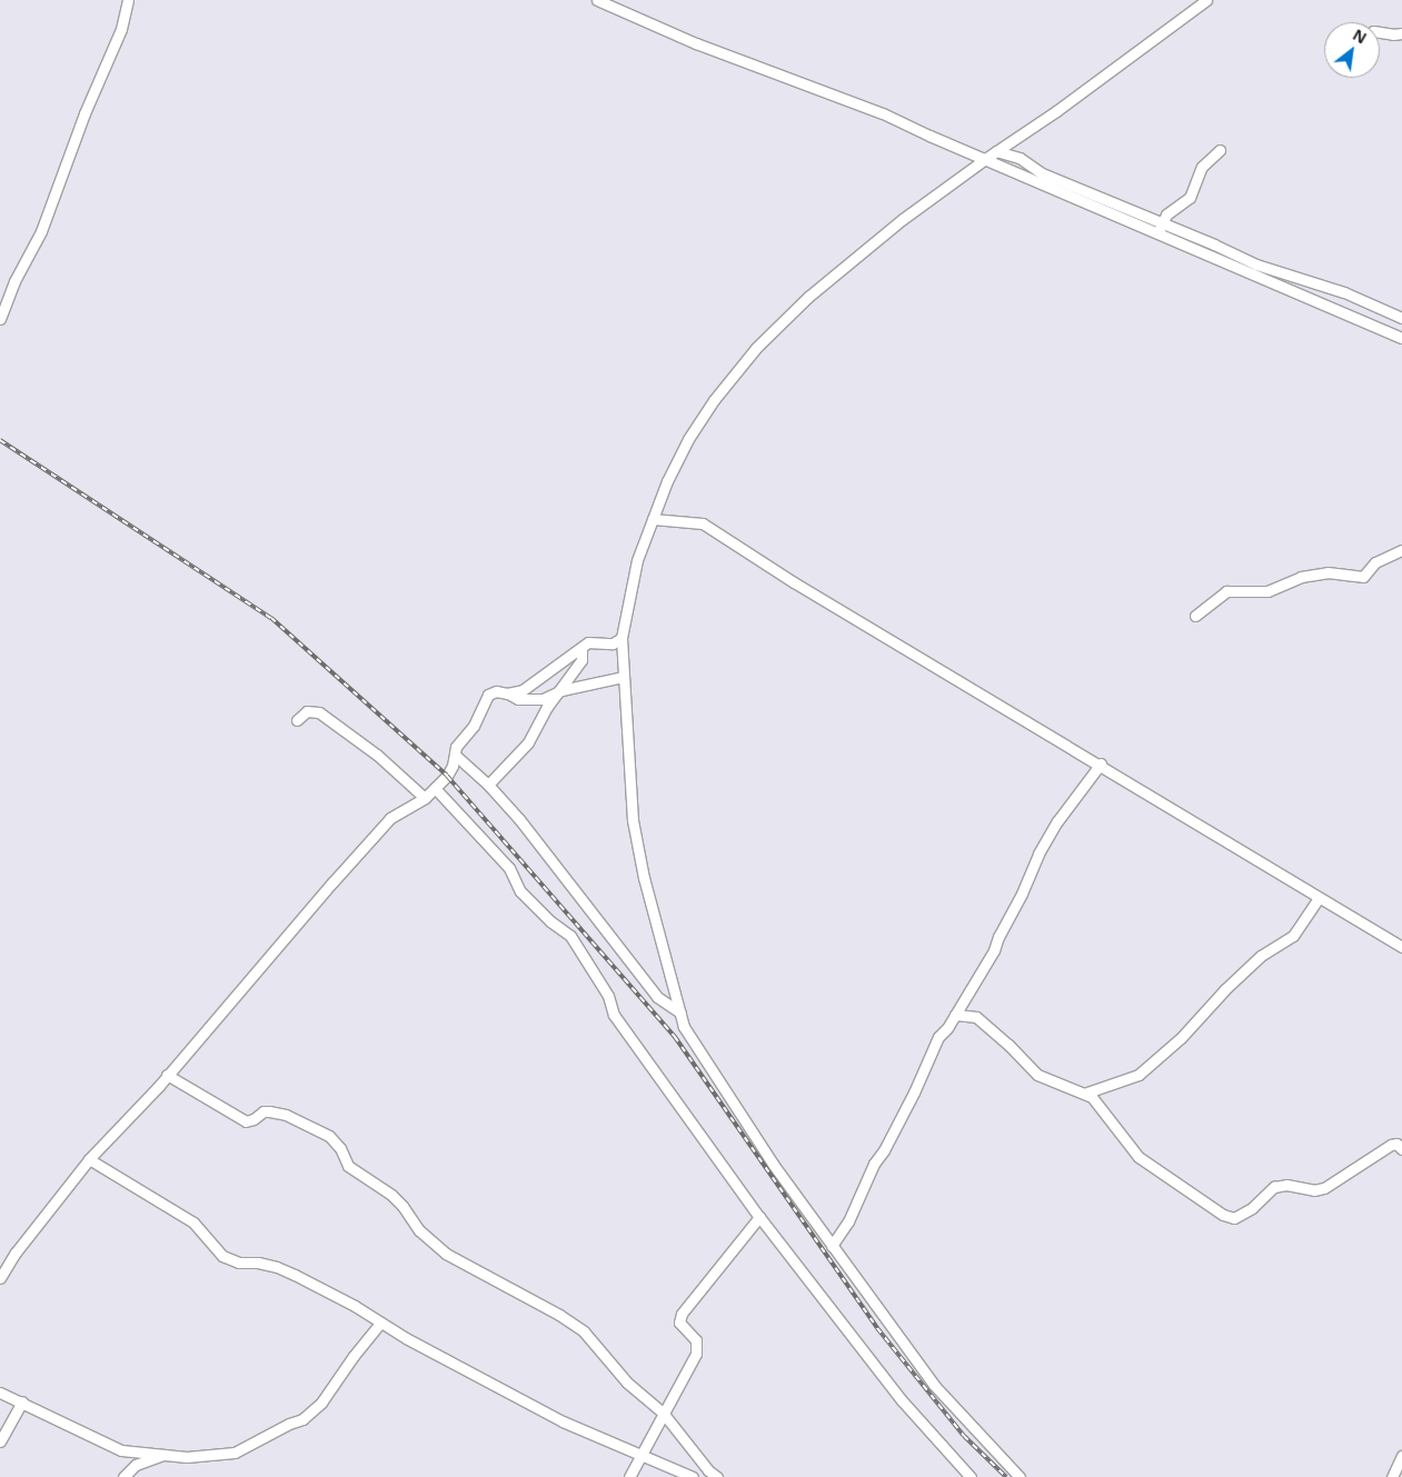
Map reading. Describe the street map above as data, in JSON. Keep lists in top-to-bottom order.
{
  "north": "top right"
}
